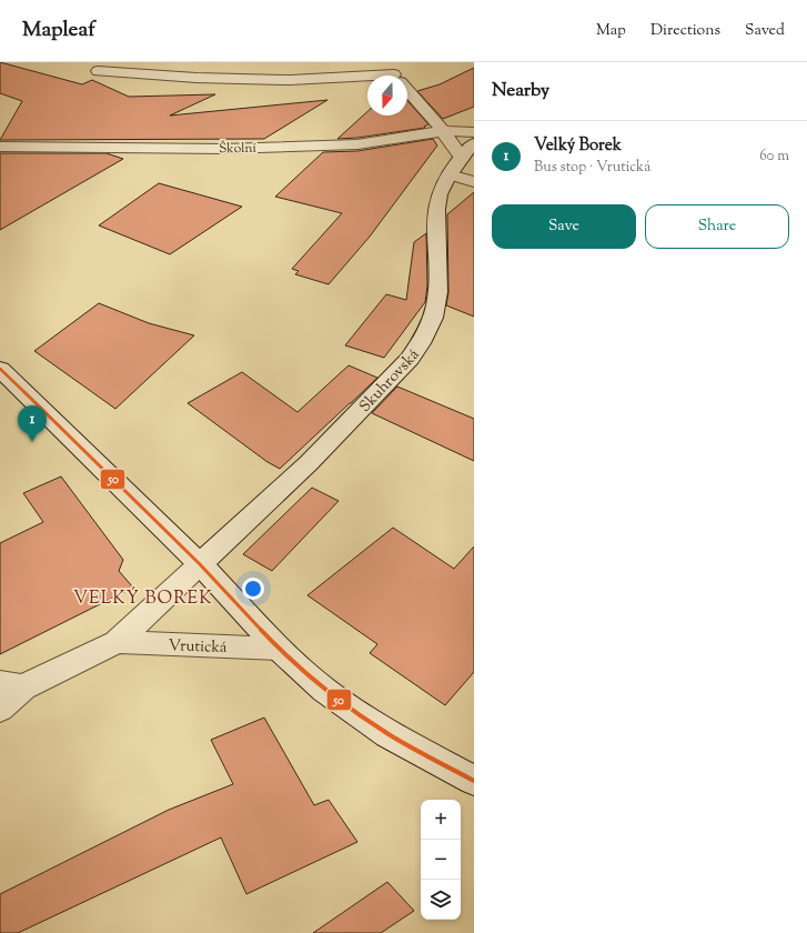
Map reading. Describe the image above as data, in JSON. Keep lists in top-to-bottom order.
{
  "streets": {
    "street": ["Školní", "Skuhrovská", "Vrutická"]
  },
  "crossings": [
    ["Skuhrovská", "Vrutická"]
  ],
  "districts": ["VELKÝ BOREK"],
  "lines": ["transit line 50"],
  "north": "bottom",
  "page": {
    "header": "Mapleaf",
    "nav": ["Map", "Directions", "Saved"],
    "heading": "Nearby",
    "list": [
      {
        "mark": "1",
        "name": "Velký Borek",
        "note": "Bus stop · Vrutická",
        "value": "60 m"
      }
    ],
    "buttons": ["Save", "Share"],
    "pins": "1",
    "map_buttons": ["+", "−"]
  }
}
